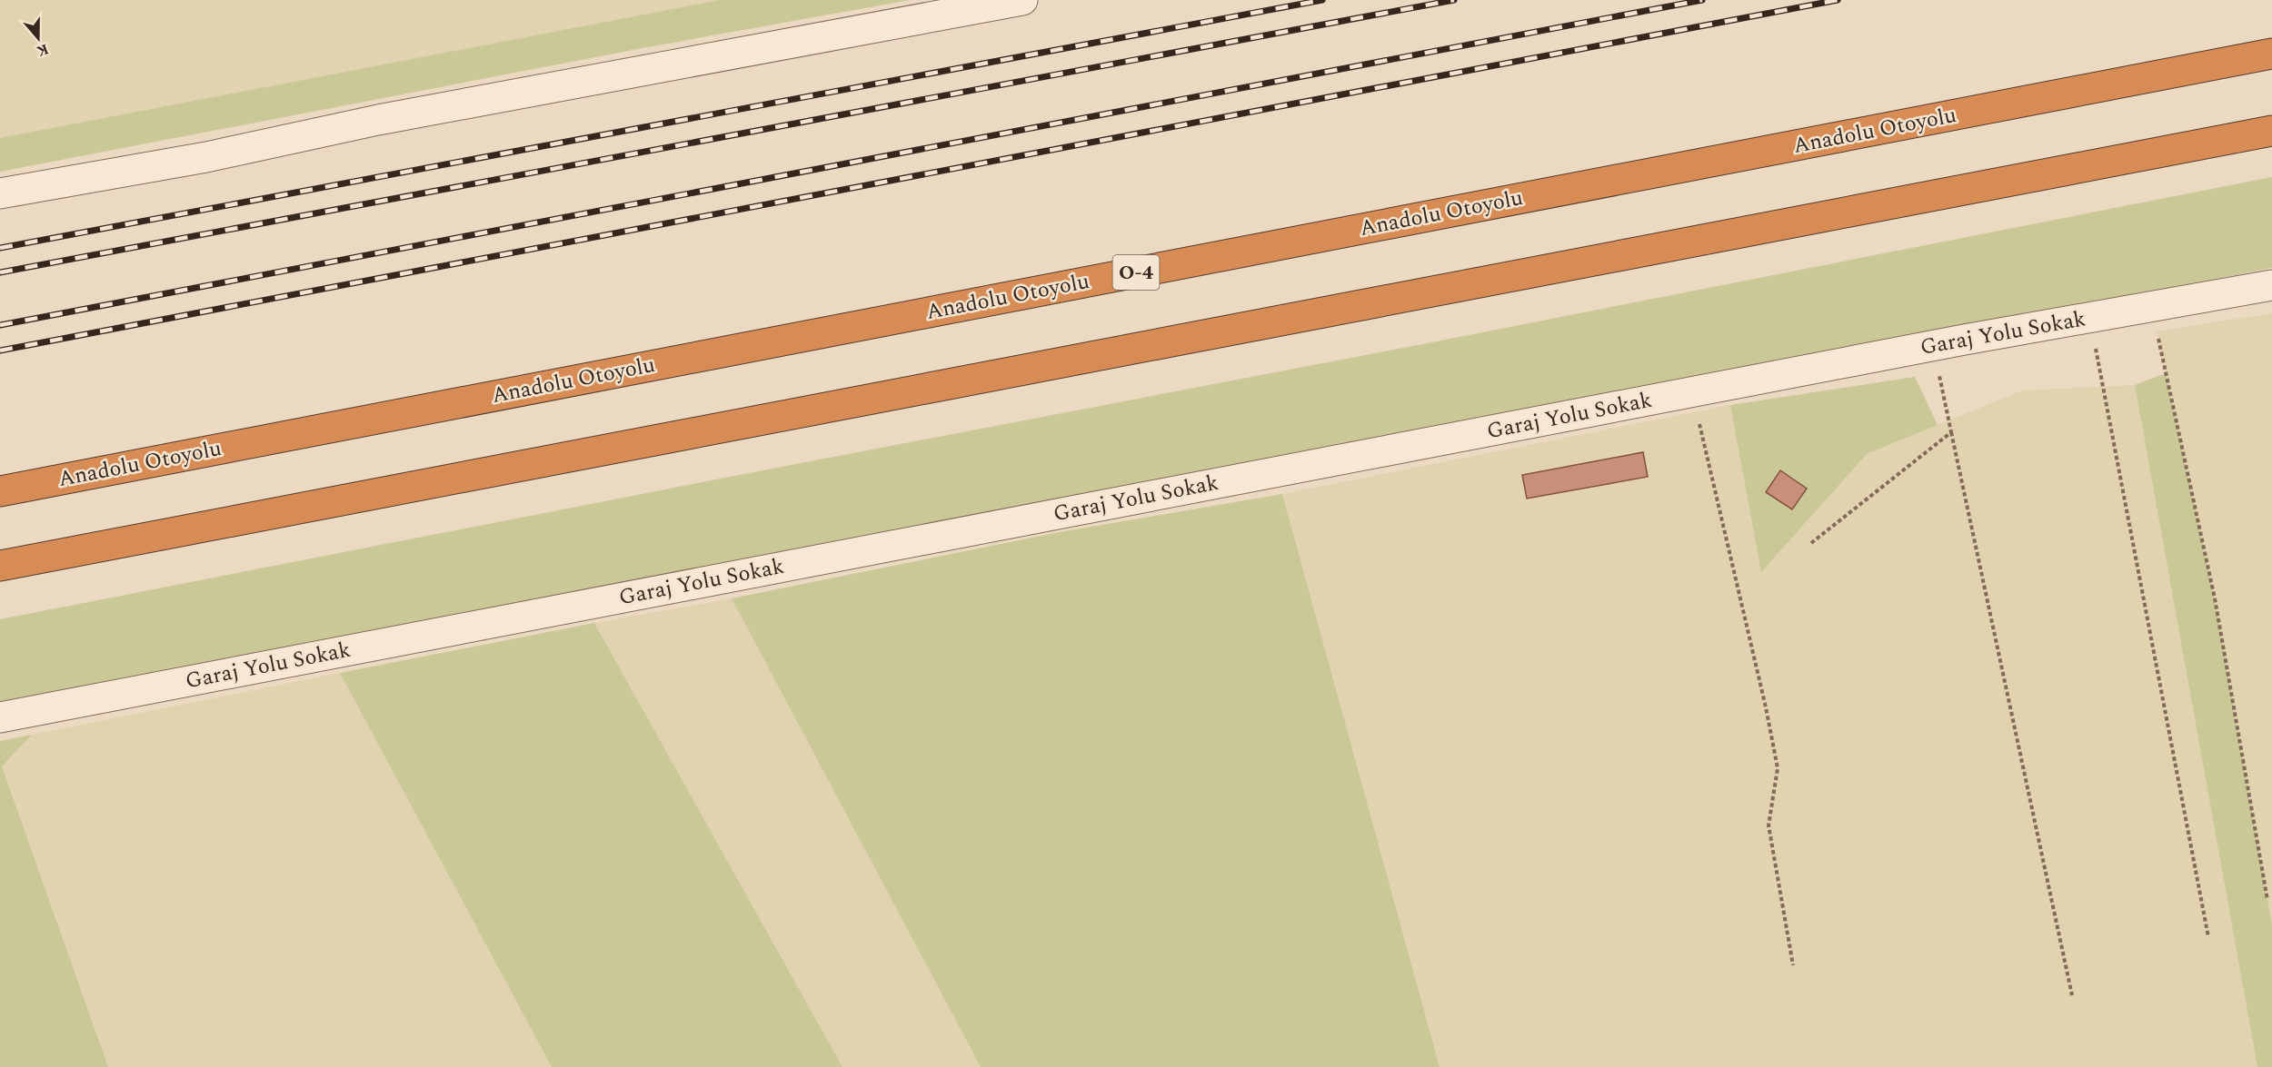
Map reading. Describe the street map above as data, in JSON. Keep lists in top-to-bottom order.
{
  "streets": {
    "highway": ["Anadolu Otoyolu", "O-4"],
    "street": ["Garaj Yolu Sokak"]
  },
  "north": "bottom"
}
